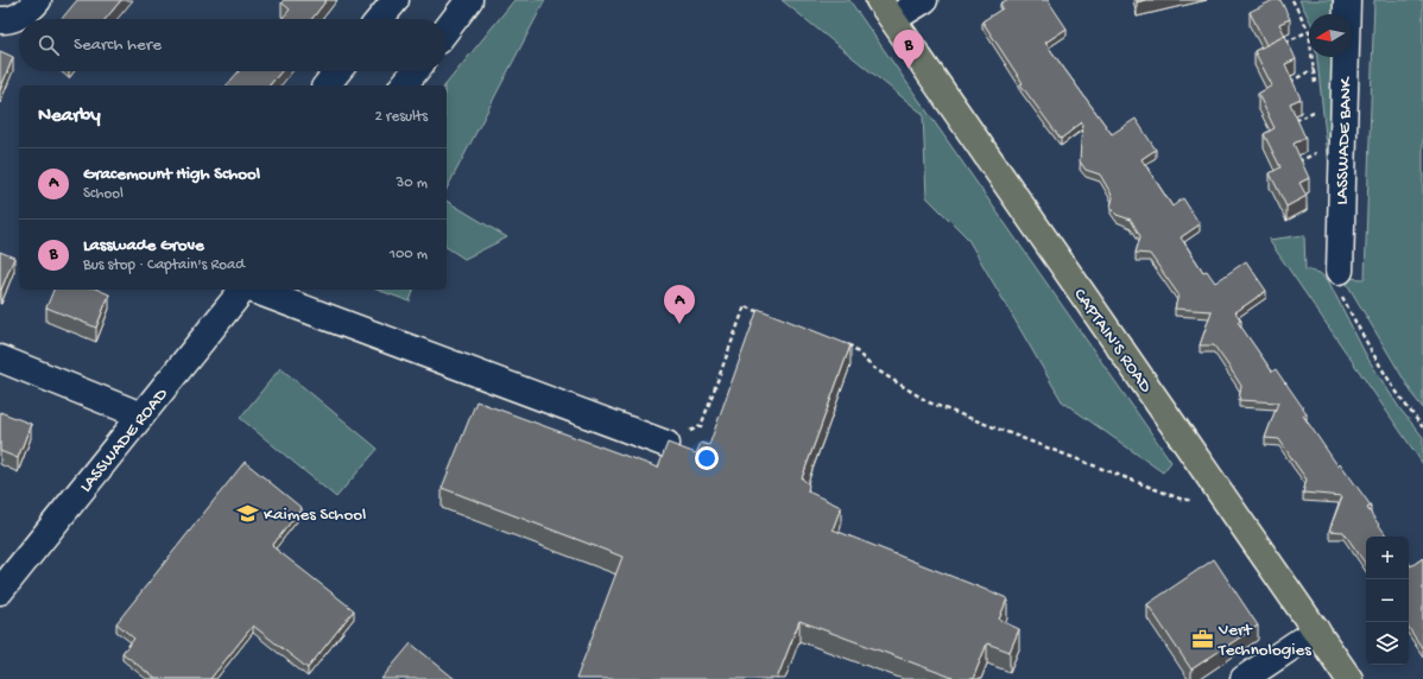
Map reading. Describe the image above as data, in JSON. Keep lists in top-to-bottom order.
{
  "streets": {
    "main road": ["CAPTAIN'S ROAD"],
    "street": ["LASSWADE BANK", "LASSWADE ROAD"]
  },
  "places": {
    "school or university": ["Kaimes School"],
    "office": ["Vert Technologies"]
  },
  "north": "left",
  "page": {
    "search": "Search here",
    "pins": ["B", "A"],
    "heading": ["Nearby", "2 results"],
    "list": [
      {
        "mark": "A",
        "name": "Gracemount High School",
        "note": "School",
        "value": "30 m"
      },
      {
        "mark": "B",
        "name": "Lasswade Grove",
        "note": "Bus stop · Captain's Road",
        "value": "100 m"
      }
    ],
    "map_buttons": ["+", "−"]
  }
}
